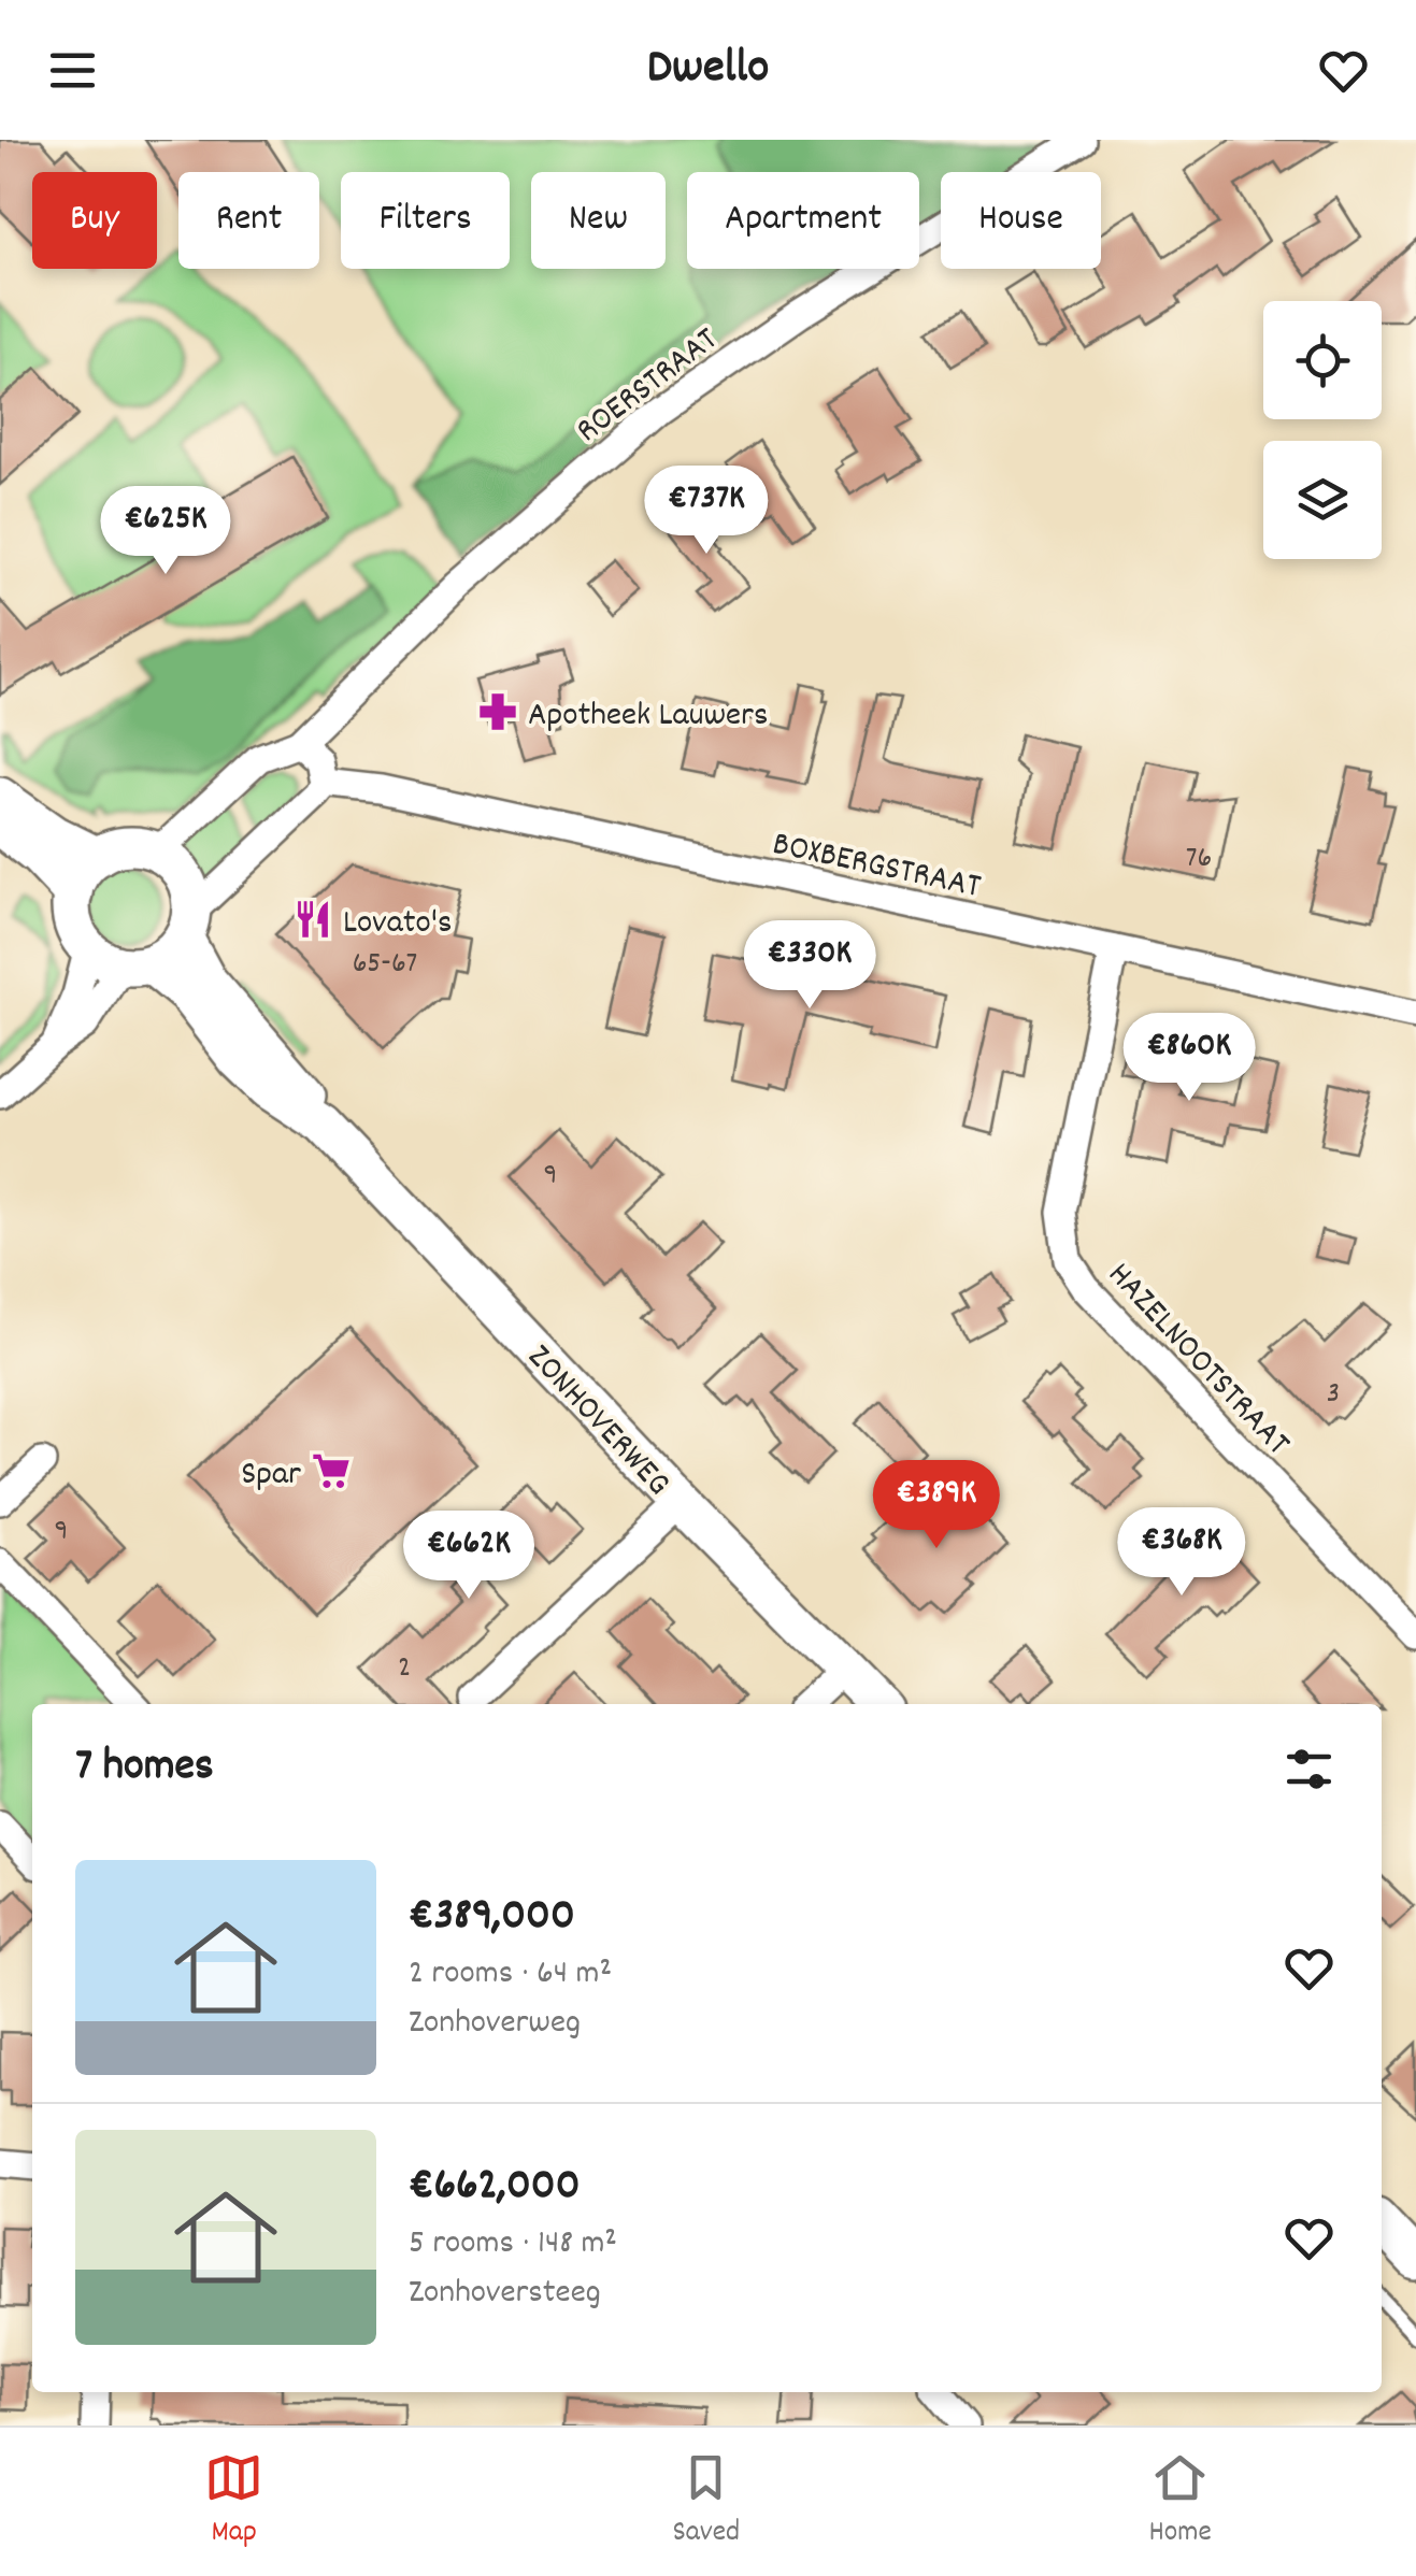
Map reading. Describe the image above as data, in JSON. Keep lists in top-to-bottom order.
{
  "streets": {
    "street": [
      "ROERSTRAAT",
      "BOXBERGSTRAAT",
      "HAZELNOOTSTRAAT",
      "ZONHOVERWEG"
    ]
  },
  "crossings": [
    ["BOXBERGSTRAAT", "HAZELNOOTSTRAAT"]
  ],
  "places": {
    "pharmacy": ["Apotheek Lauwers"],
    "restaurant": ["Lovato's"],
    "supermarket": ["Spar"]
  },
  "house_numbers": [
    "76",
    "65-67",
    "9",
    "3",
    "9",
    "2"
  ],
  "page": {
    "header": "Dwello",
    "chip": [
      "Buy",
      "Rent",
      "Filters",
      "New",
      "Apartment",
      "House"
    ],
    "price": [
      "€737K",
      "€625K",
      "€330K",
      "€860K",
      "€389K",
      "€368K",
      "€662K"
    ],
    "heading": "7 homes",
    "list": [
      {
        "name": "€389,000",
        "note": "2 rooms · 64 m² · Zonhoverweg"
      },
      {
        "name": "€662,000",
        "note": "5 rooms · 148 m² · Zonhoversteeg"
      }
    ],
    "tabs": ["Map", "Saved", "Home"]
  }
}
